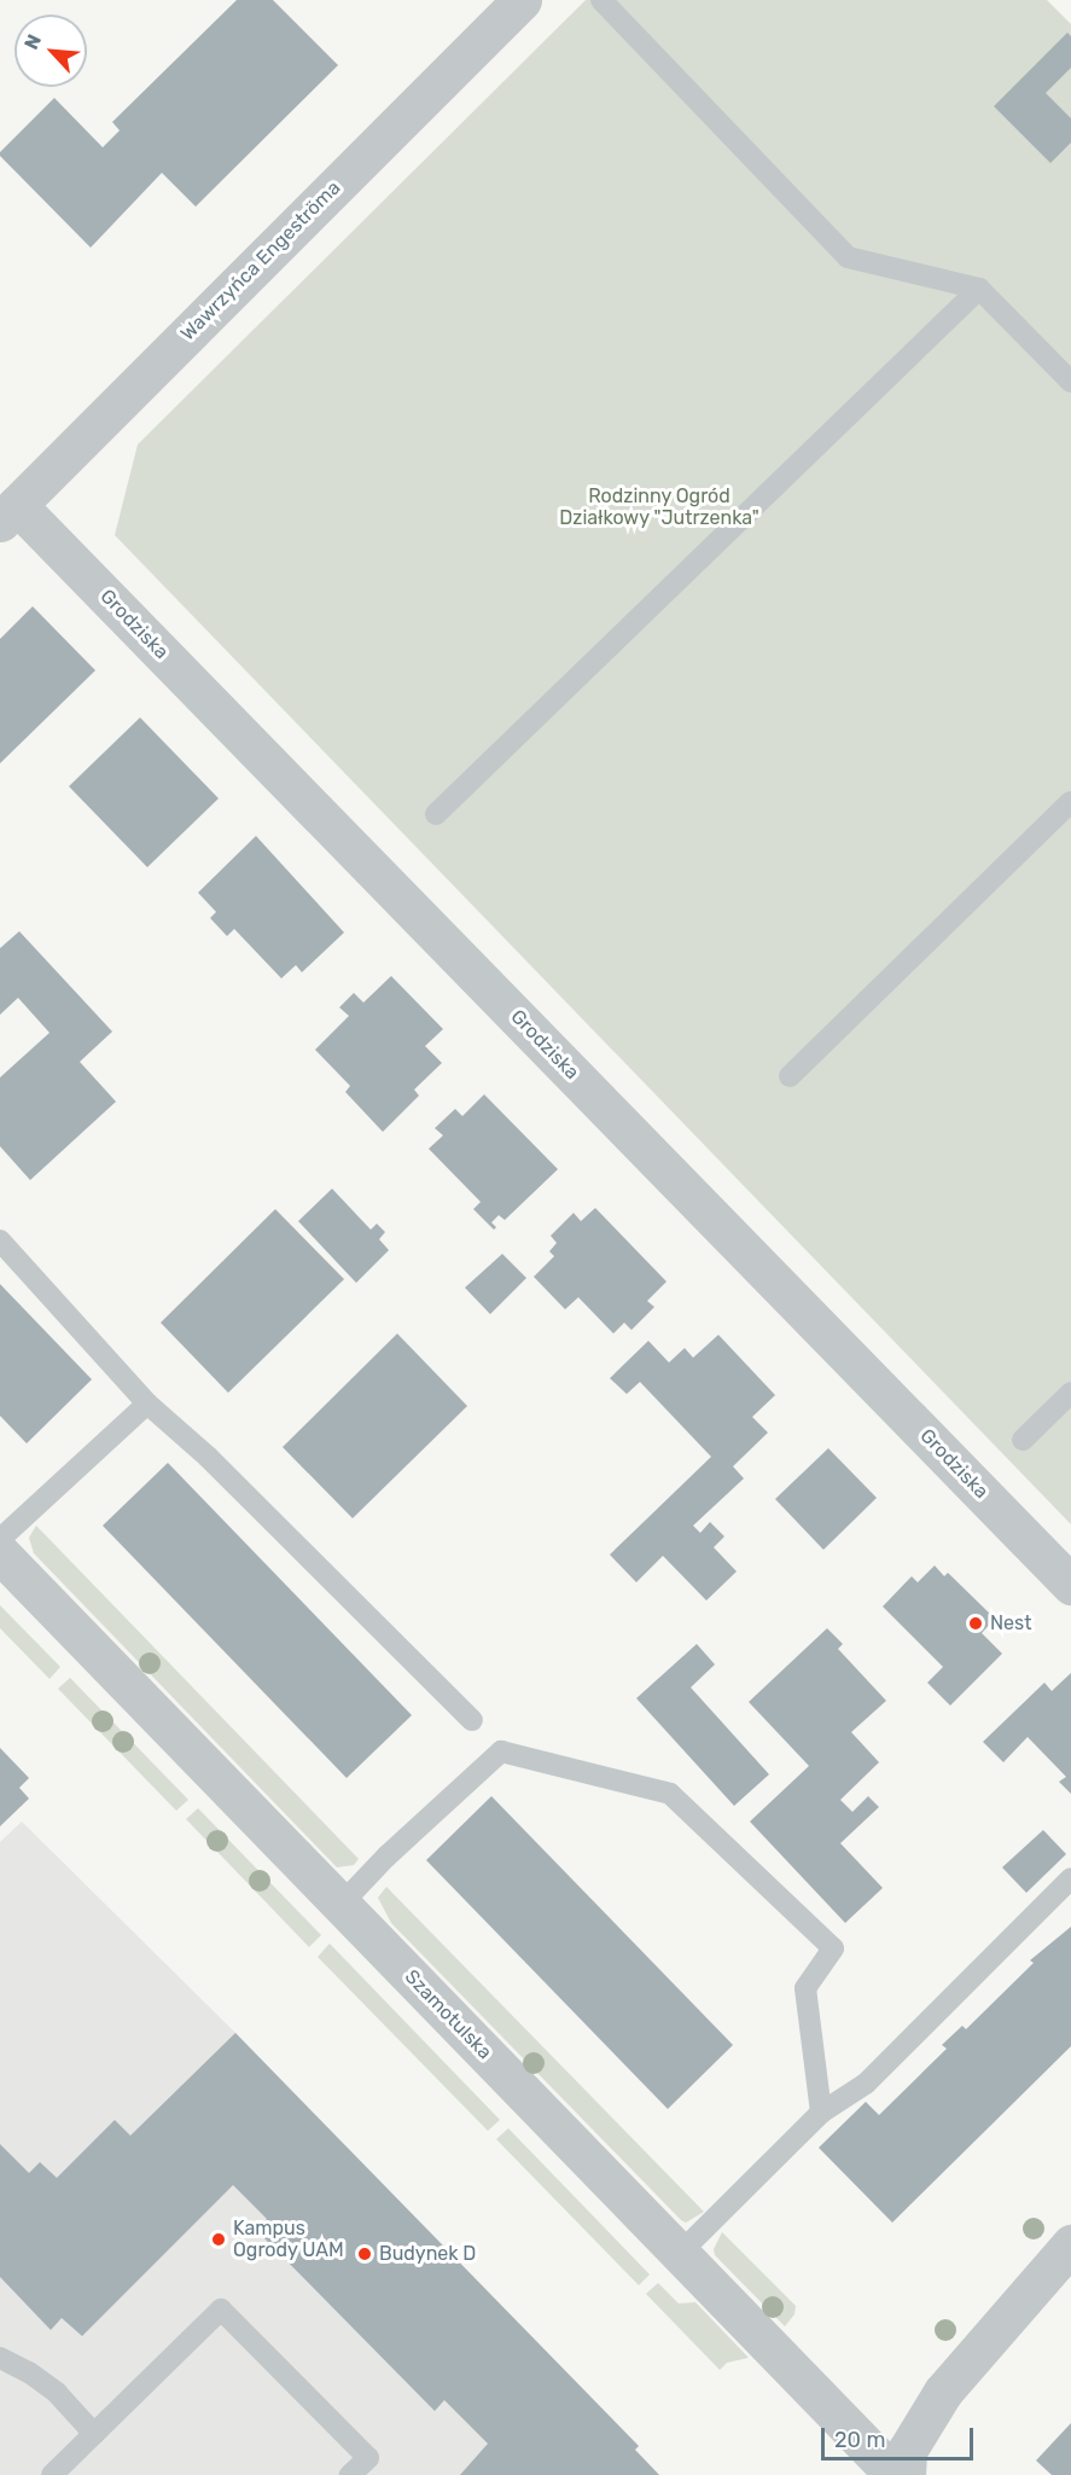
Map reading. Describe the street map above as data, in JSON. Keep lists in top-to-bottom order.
{
  "streets": {
    "street": ["Wawrzyńca Engeströma", "Grodziska", "Szamotulska"]
  },
  "crossings": [
    ["Wawrzyńca Engeströma", "Grodziska"]
  ],
  "parks": ["Rodzinny Ogród Działkowy \"Jutrzenka\""],
  "places": ["Nest", "Kampus Ogrody UAM", "Budynek D"],
  "scale_bar": "20 m",
  "north": "top left"
}
